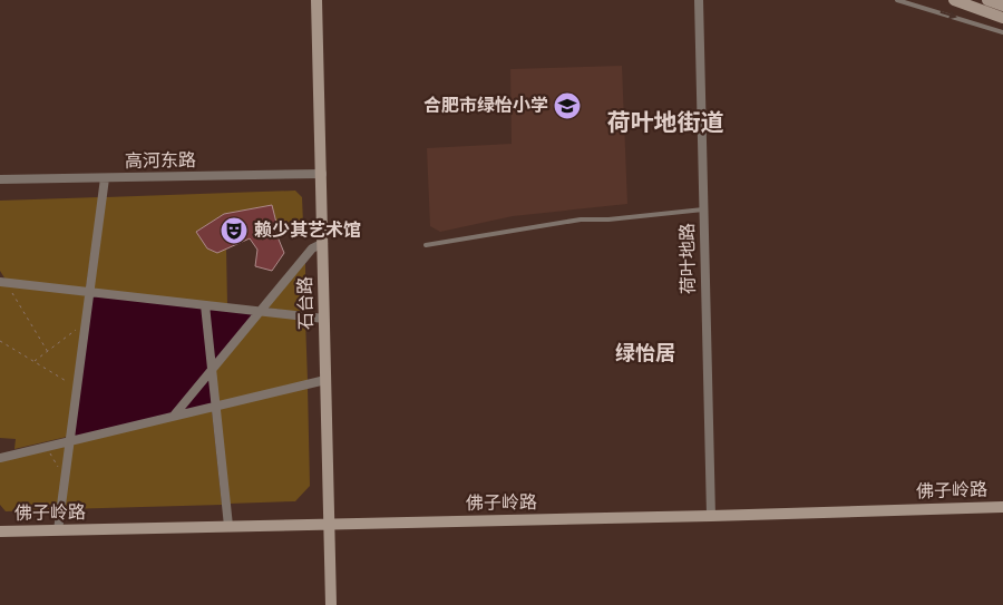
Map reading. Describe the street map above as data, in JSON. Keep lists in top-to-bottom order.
{
  "streets": {
    "street": [
      "高河东路",
      "荷叶地路",
      "石台路",
      "佛子岭路"
    ]
  },
  "crossings": [
    ["高河东路", "石台路"],
    ["荷叶地路", "佛子岭路"],
    ["石台路", "佛子岭路"]
  ],
  "districts": ["荷叶地街道", "绿怡居"],
  "places": {
    "school or university": ["合肥市绿怡小学"],
    "theatre": ["赖少其艺术馆"]
  }
}
